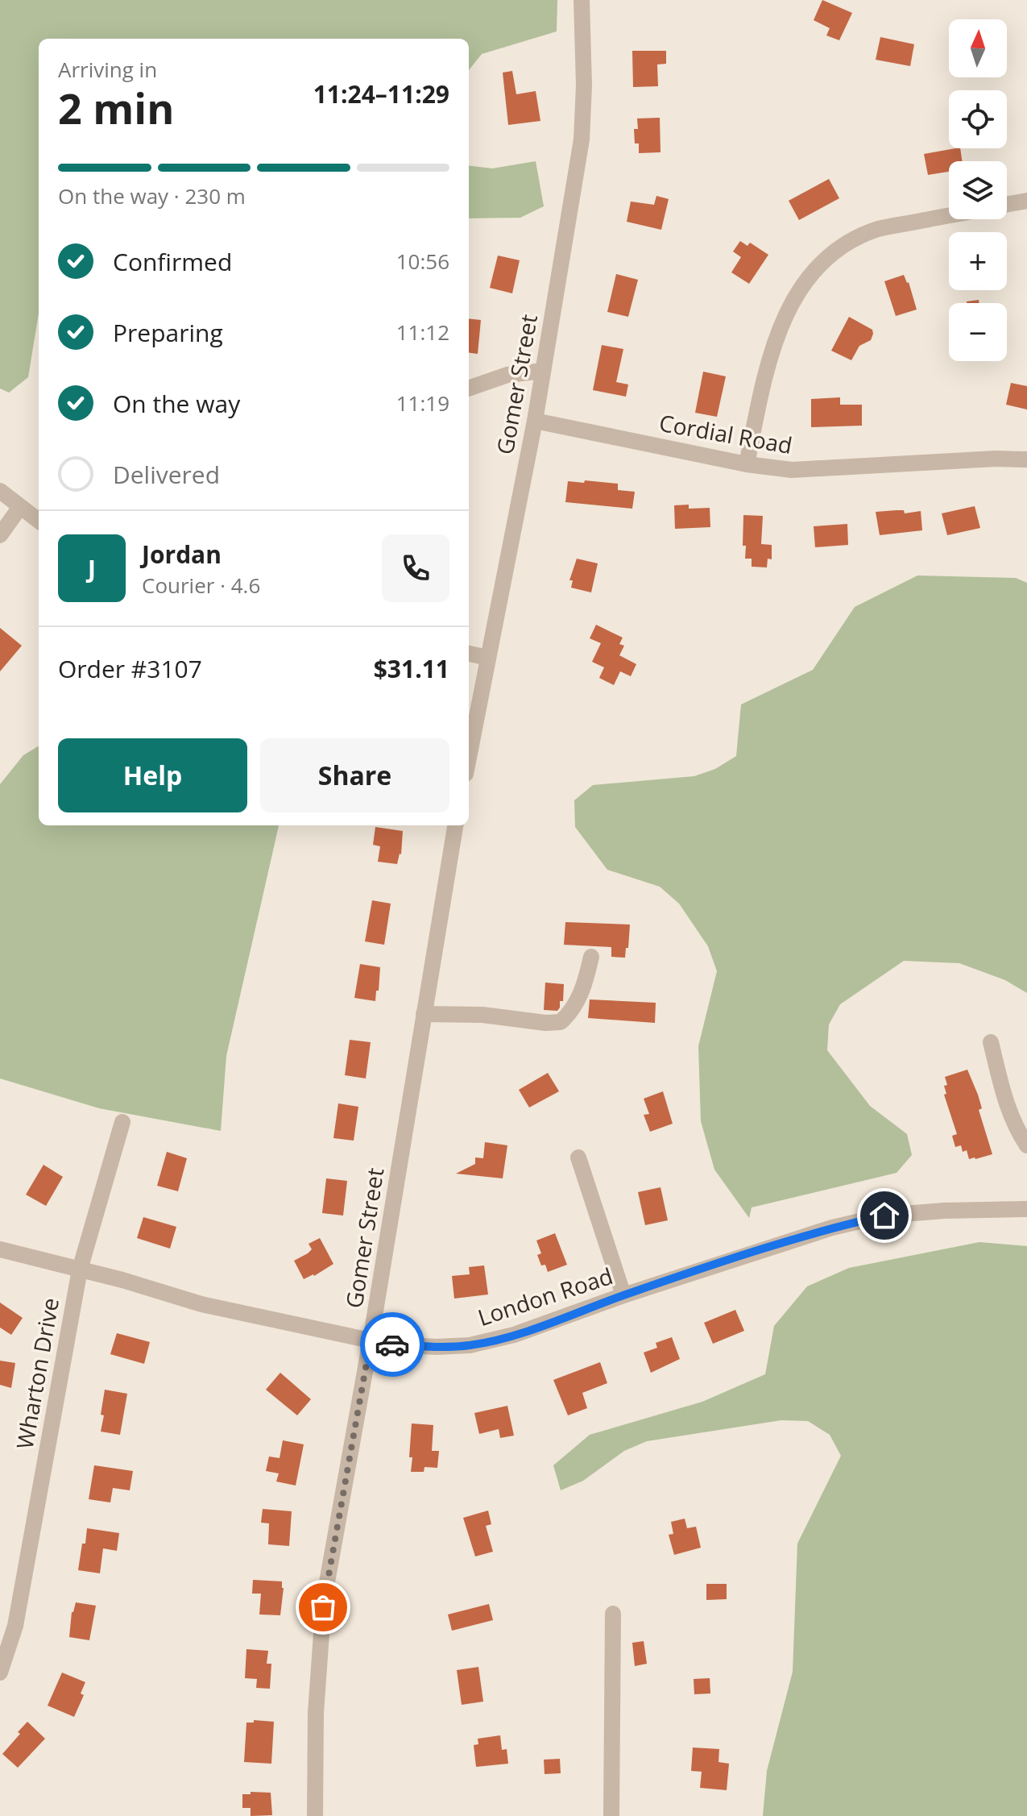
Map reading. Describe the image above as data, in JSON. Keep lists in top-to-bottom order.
{
  "streets": {
    "street": [
      "Gomer Street",
      "Cordial Road",
      "London Road",
      "Wharton Drive"
    ]
  },
  "crossings": [
    ["Gomer Street", "Cordial Road"],
    ["Gomer Street", "London Road"],
    ["London Road", "Wharton Drive"]
  ],
  "north": "top",
  "page": {
    "map_buttons": ["+", "−"],
    "heading": ["2 min", "Arriving in", "11:24–11:29"],
    "panel": [
      "Jordan",
      "Courier · 4.6",
      "Order #3107",
      "$31.11"
    ],
    "bar": "On the way · 230 m",
    "list": [
      ["Confirmed", "10:56"],
      ["Preparing", "11:12"],
      ["On the way", "11:19"],
      "Delivered"
    ],
    "round": "J",
    "buttons": ["Help", "Share"]
  }
}
